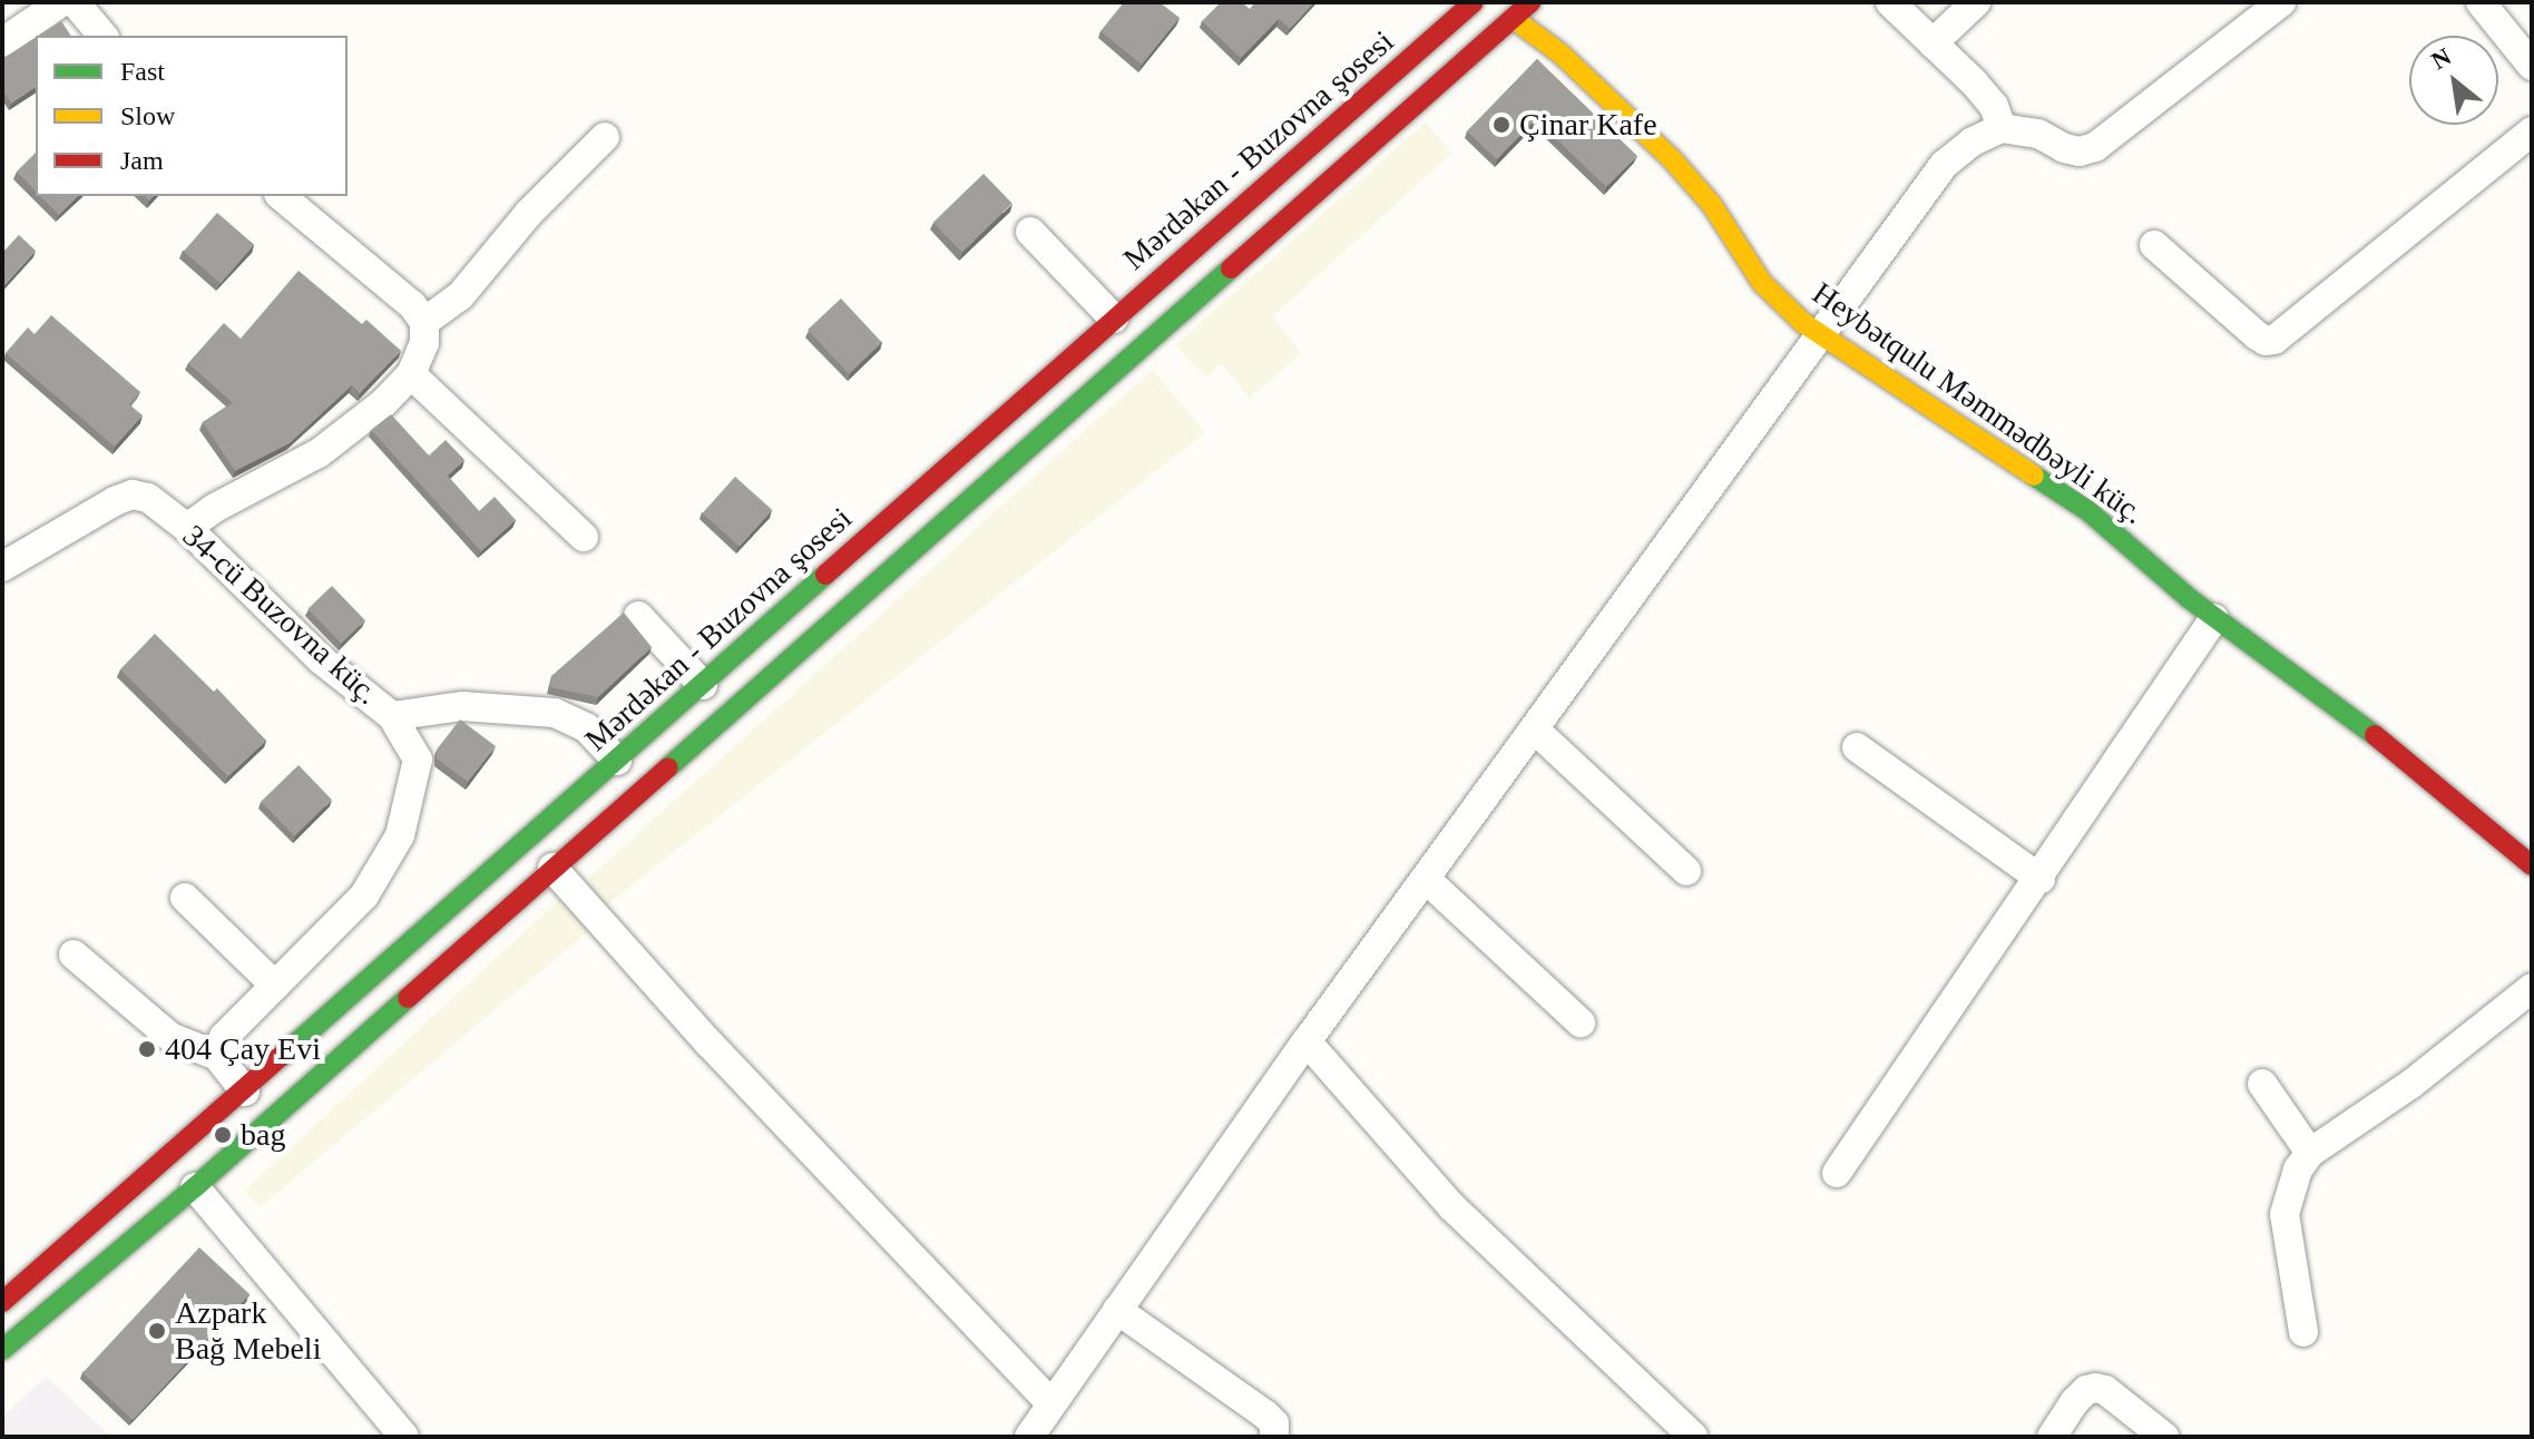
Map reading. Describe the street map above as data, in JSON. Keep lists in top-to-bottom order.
{
  "streets": {
    "main road": ["Mərdəkan - Buzovna şosesi", "Heybətqulu Məmmədbəyli küç."],
    "street": ["34-cü Buzovna küç."]
  },
  "crossings": [
    ["Mərdəkan - Buzovna şosesi", "34-cü Buzovna küç."]
  ],
  "places": [
    "Çinar Kafe",
    "404 Çay Evi",
    "bag",
    "Azpark Bağ Mebeli"
  ],
  "legend": ["Fast", "Slow", "Jam"],
  "north": "top left"
}
